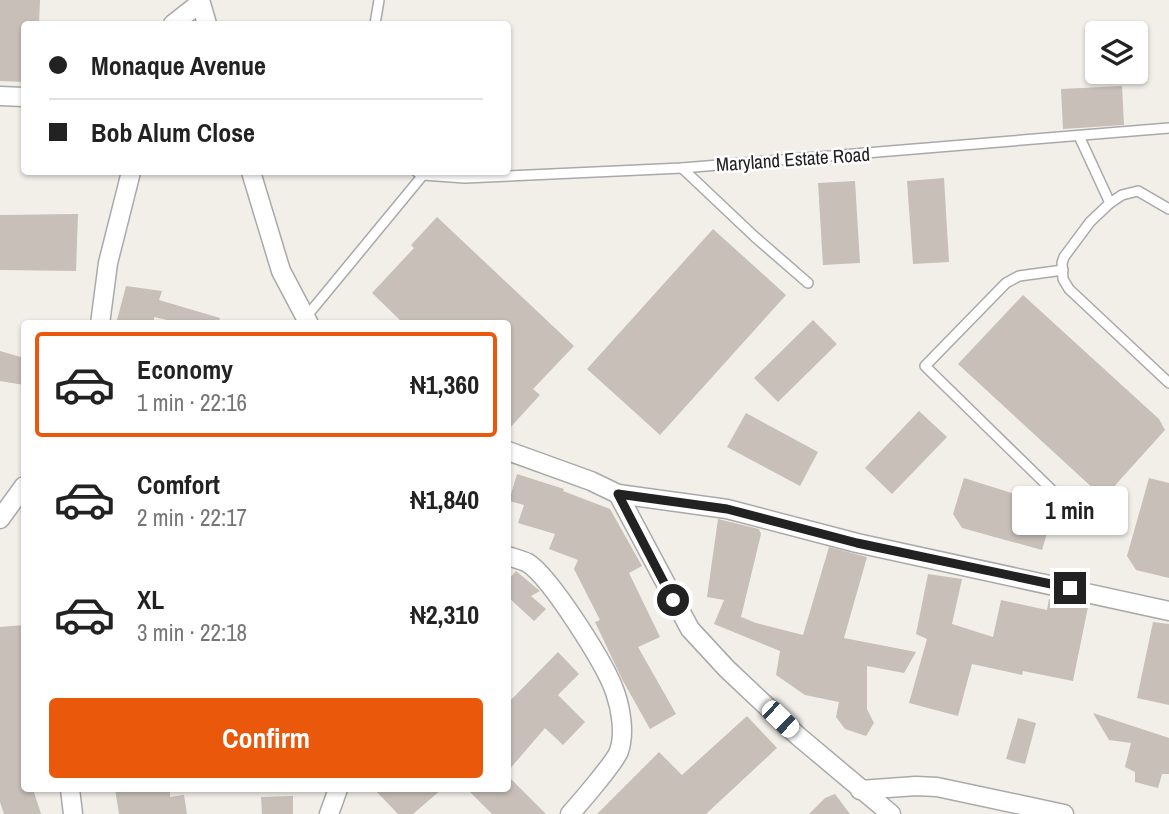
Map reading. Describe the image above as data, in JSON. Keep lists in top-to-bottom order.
{
  "streets": {
    "lane": ["Maryland Estate Road"]
  },
  "page": {
    "banner": ["Monaque Avenue", "Bob Alum Close"],
    "list": [
      {
        "name": "Economy",
        "note": "1 min · 22:16",
        "value": "₦1,360"
      },
      {
        "name": "Comfort",
        "note": "2 min · 22:17",
        "value": "₦1,840"
      },
      {
        "name": "XL",
        "note": "3 min · 22:18",
        "value": "₦2,310"
      }
    ],
    "bubble": "1 min",
    "buttons": "Confirm"
  }
}
